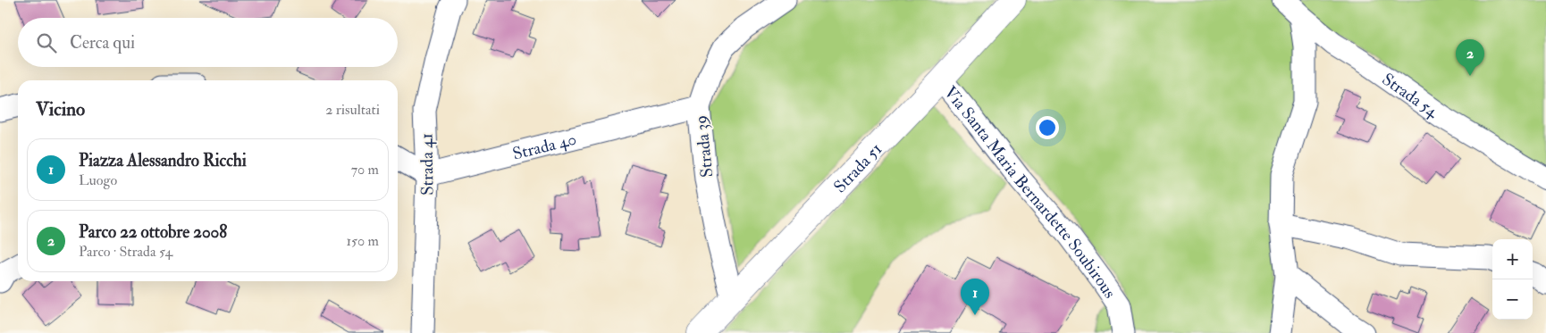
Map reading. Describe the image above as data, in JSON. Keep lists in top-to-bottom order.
{
  "streets": {
    "street": [
      "Strada 54",
      "Strada 40",
      "Strada 39",
      "Strada 41",
      "Strada 51",
      "Via Santa Maria Bernardette Soubirous"
    ]
  },
  "crossings": [
    ["Strada 40", "Strada 39"],
    ["Strada 40", "Strada 41"],
    ["Strada 39", "Strada 51"],
    ["Strada 51", "Via Santa Maria Bernardette Soubirous"]
  ],
  "page": {
    "search": "Cerca qui",
    "pins": ["2", "1"],
    "heading": ["Vicino", "2 risultati"],
    "list": [
      {
        "mark": "1",
        "name": "Piazza Alessandro Ricchi",
        "note": "Luogo",
        "value": "70 m"
      },
      {
        "mark": "2",
        "name": "Parco 22 ottobre 2008",
        "note": "Parco · Strada 54",
        "value": "150 m"
      }
    ],
    "map_buttons": ["+", "−"]
  }
}
